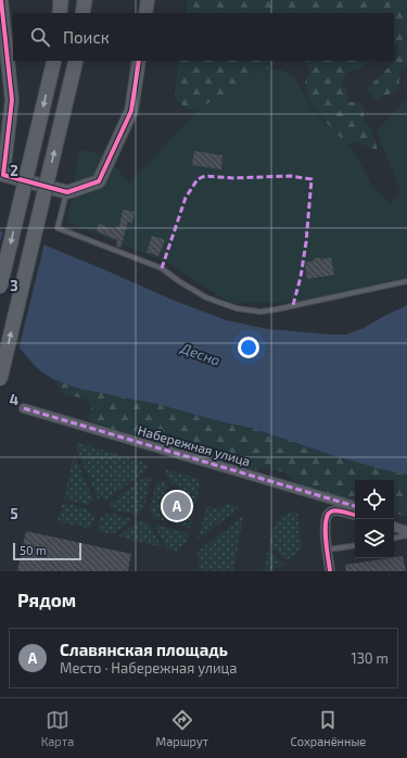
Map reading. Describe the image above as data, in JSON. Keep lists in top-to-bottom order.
{
  "streets": {
    "street": ["Набережная улица"]
  },
  "water": ["Десна"],
  "scale_bar": "50 m",
  "page": {
    "search": "Поиск",
    "pins": "A",
    "scale": "50 m",
    "heading": "Рядом",
    "list": [
      {
        "mark": "A",
        "name": "Славянская площадь",
        "note": "Место · Набережная улица",
        "value": "130 m"
      }
    ],
    "nav": ["Карта", "Маршрут", "Сохранённые"]
  },
  "grid": {
    "rows": [
      "2",
      "3",
      "4",
      "5"
    ]
  }
}
